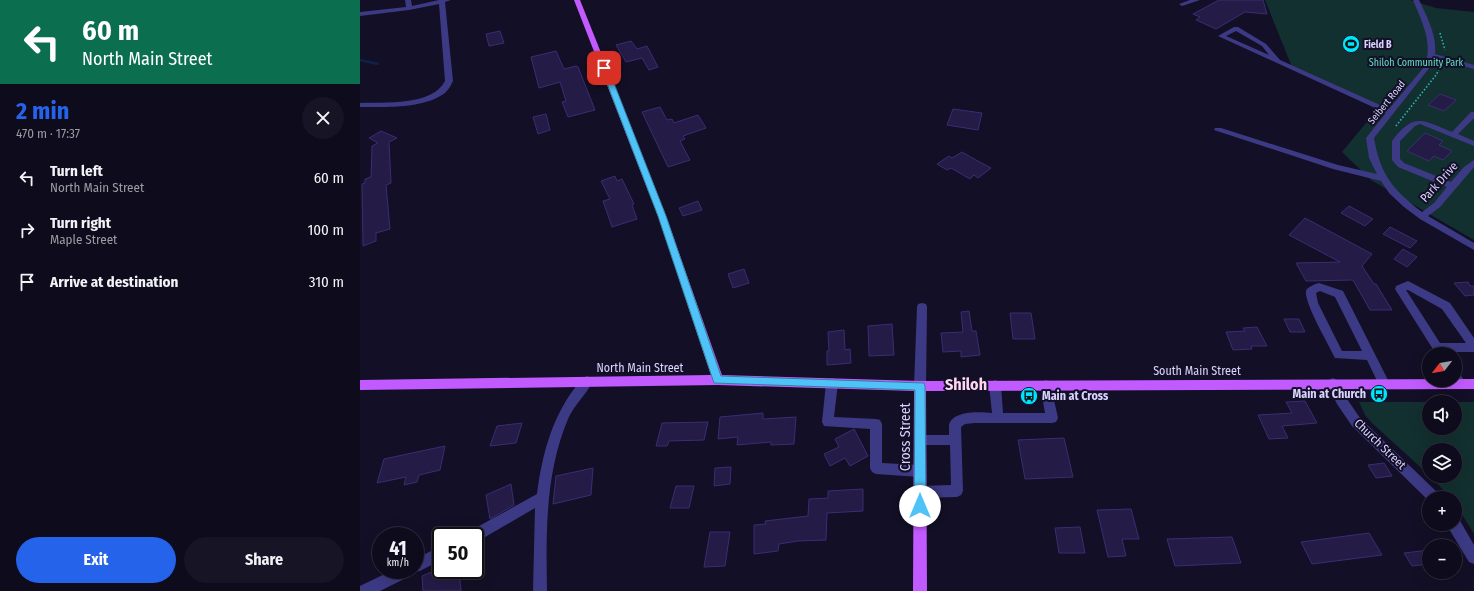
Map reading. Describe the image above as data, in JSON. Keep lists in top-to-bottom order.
{
  "streets": {
    "main road": ["North Main Street", "South Main Street", "Cross Street"],
    "street": ["Seibert Road", "Park Drive", "Church Street"]
  },
  "crossings": [
    ["Seibert Road", "Park Drive"],
    ["North Main Street", "South Main Street"],
    ["North Main Street", "Cross Street"],
    ["South Main Street", "Cross Street"],
    ["South Main Street", "Church Street"]
  ],
  "districts": ["Shiloh"],
  "parks": ["Shiloh Community Park"],
  "places": {
    "sports": ["Field B"],
    "bus stop": ["Main at Church", "Main at Cross"]
  },
  "north": "bottom left",
  "page": {
    "turn": ["60 m", "North Main Street"],
    "heading": ["2 min", "470 m · 17:37"],
    "list": [
      {
        "name": "Turn left",
        "note": "North Main Street",
        "value": "60 m"
      },
      {
        "name": "Turn right",
        "note": "Maple Street",
        "value": "100 m"
      },
      {
        "name": "Arrive at destination",
        "value": "310 m"
      }
    ],
    "map_buttons": ["+", "−"],
    "speed": "41 km/h",
    "limit": "50",
    "buttons": ["Exit", "Share"]
  }
}
